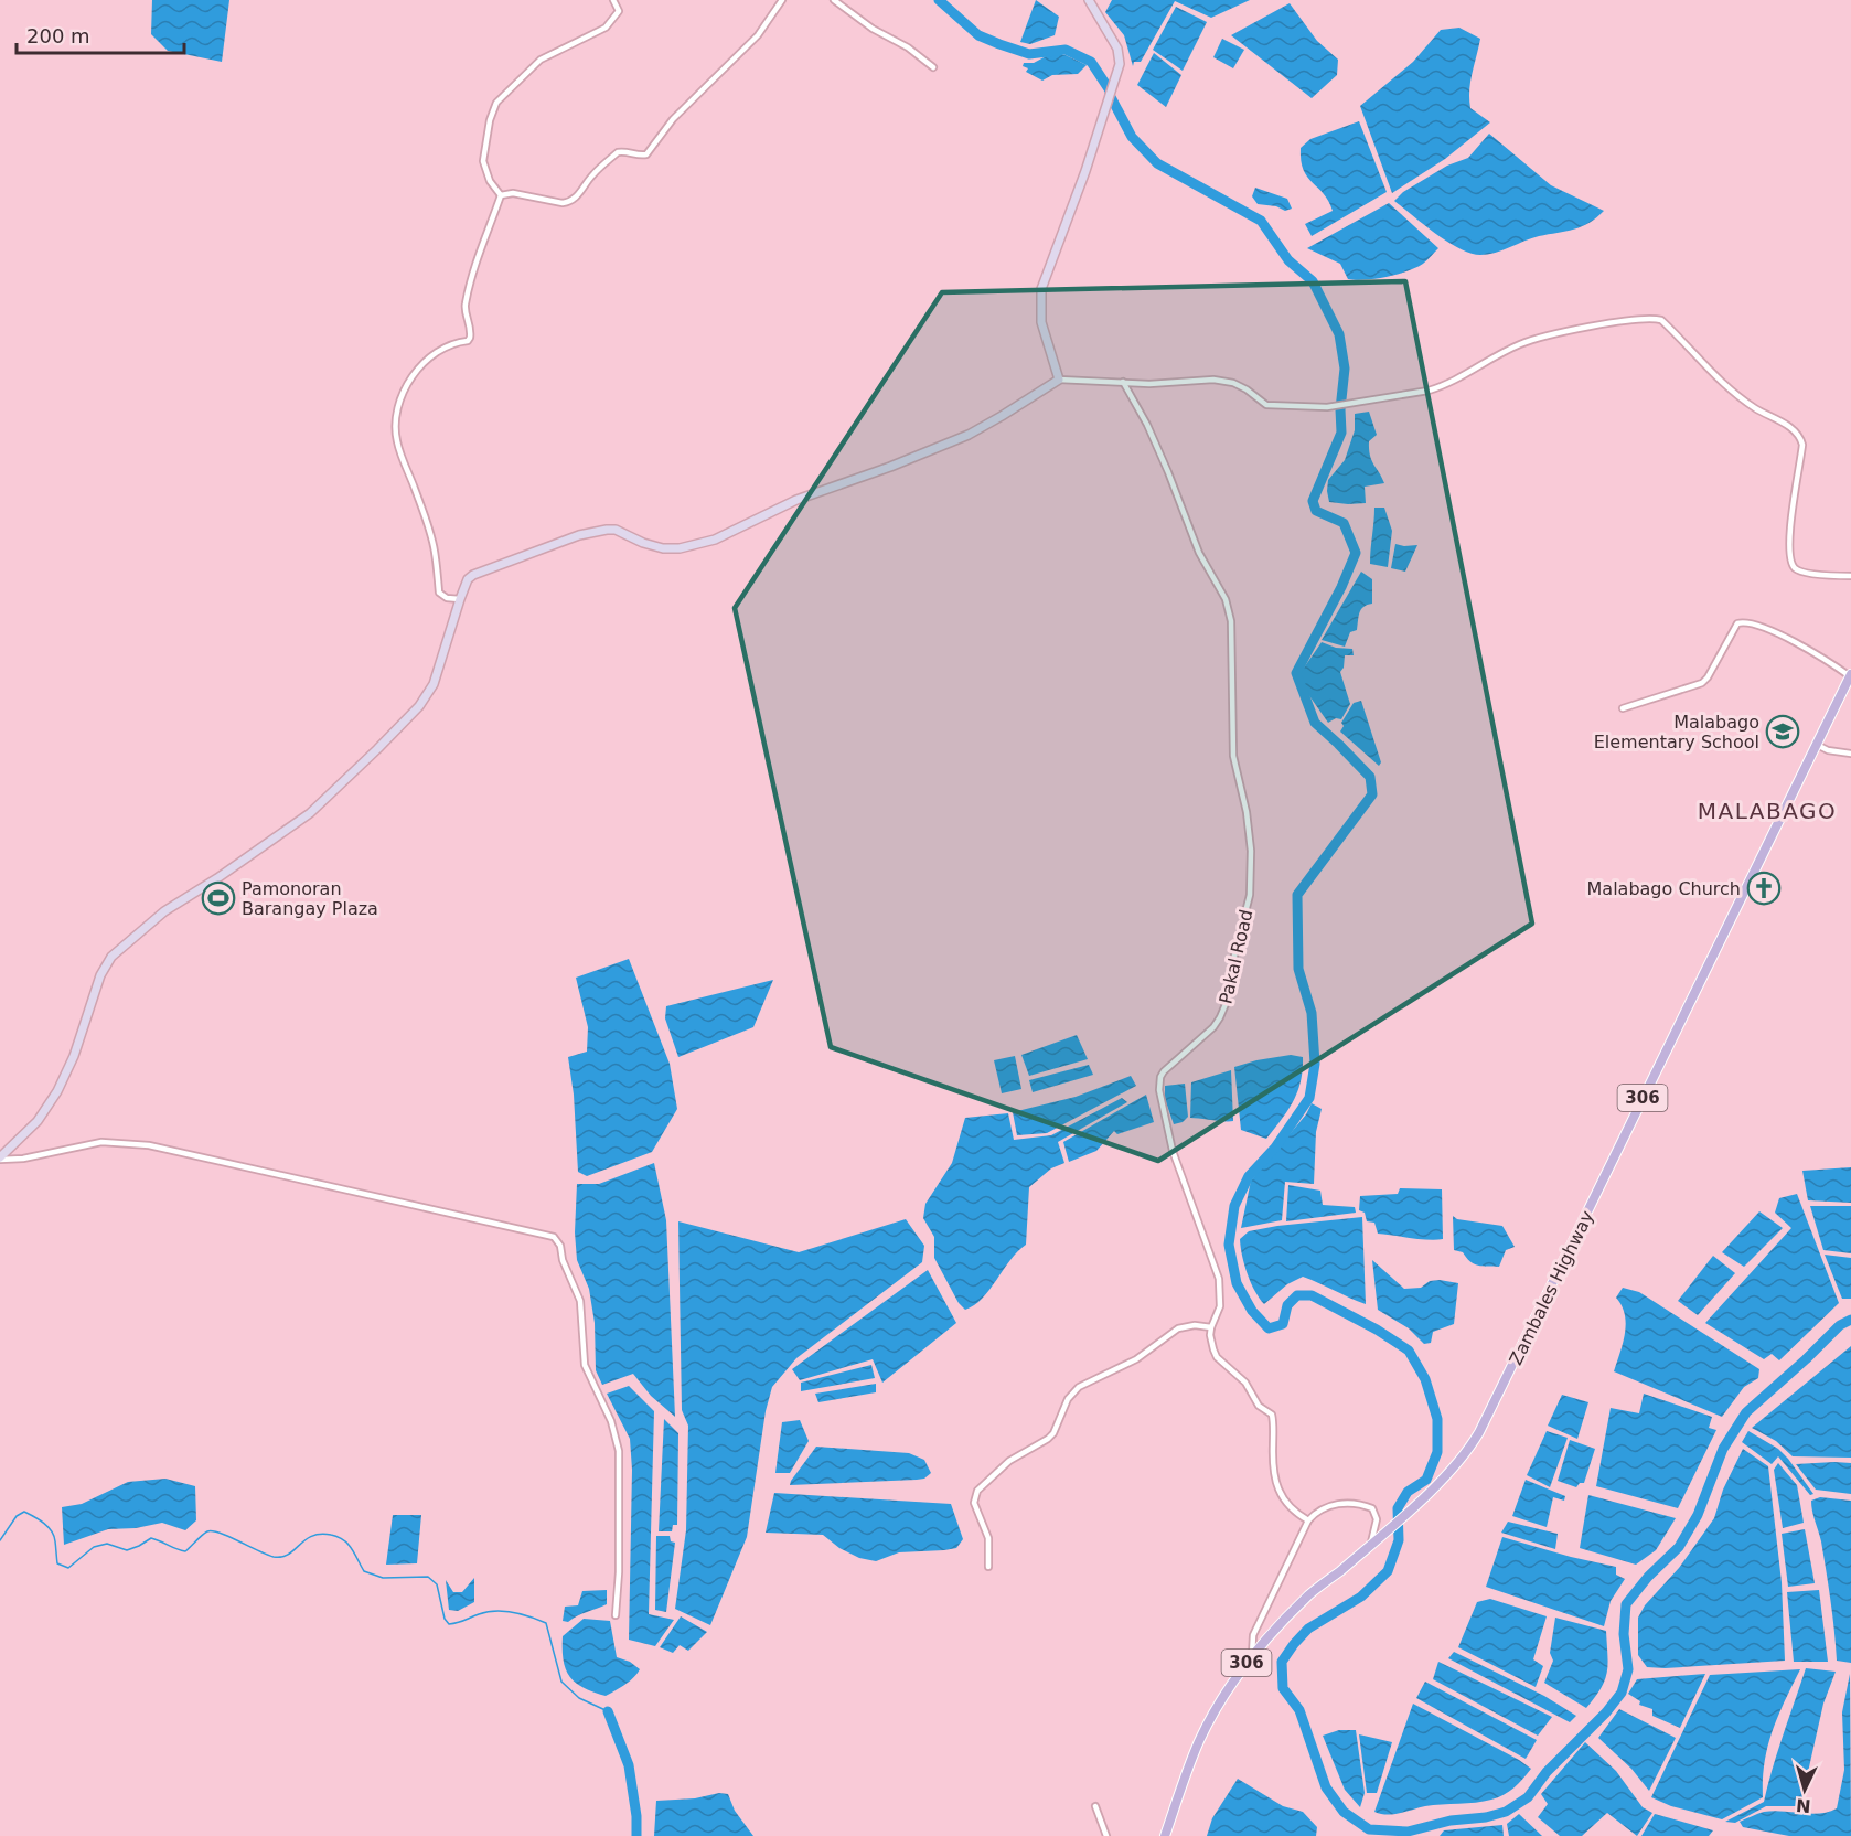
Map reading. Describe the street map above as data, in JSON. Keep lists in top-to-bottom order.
{
  "streets": {
    "main road": ["306", "Zambales Highway"],
    "street": ["Pakal Road"]
  },
  "districts": ["MALABAGO"],
  "places": {
    "school or university": ["Malabago Elementary School"],
    "church": ["Malabago Church"],
    "sports": ["Pamonoran Barangay Plaza"]
  },
  "scale_bar": "200 m",
  "north": "bottom"
}
